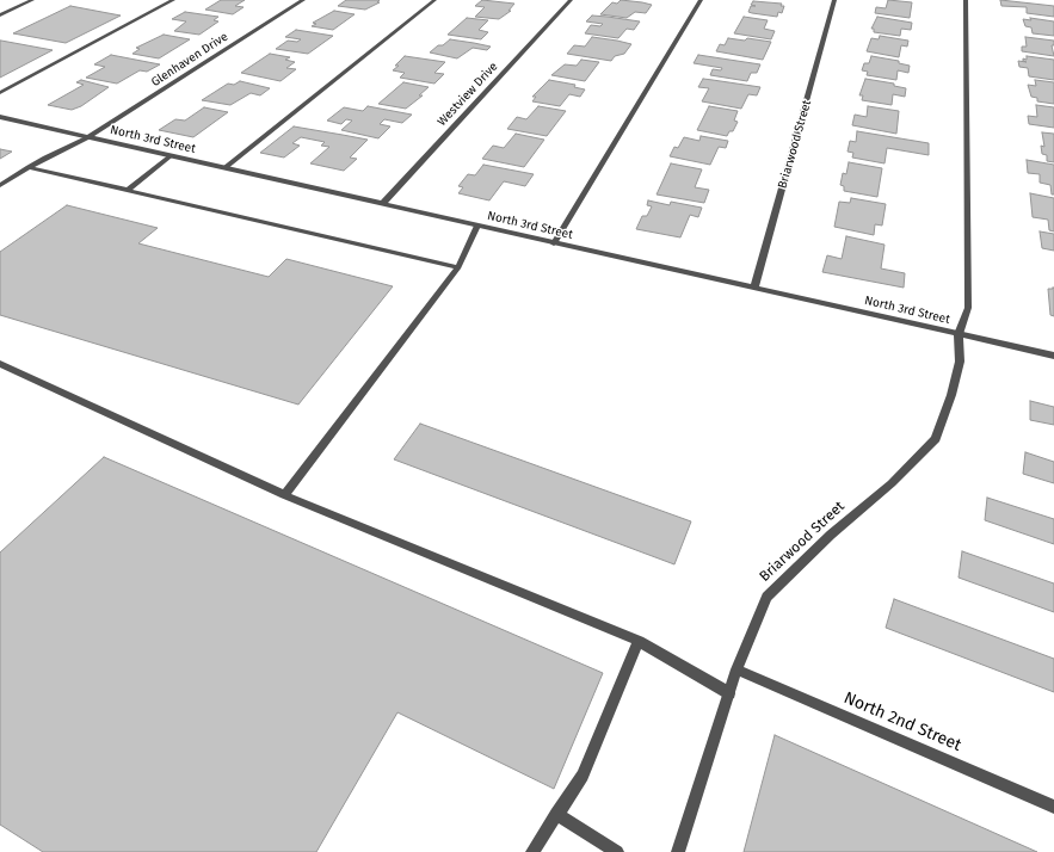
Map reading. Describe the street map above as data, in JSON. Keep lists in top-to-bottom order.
{
  "streets": {
    "street": [
      "Glenhaven Drive",
      "Westview Drive",
      "North 3rd Street",
      "Briarwood Street",
      "North 2nd Street"
    ]
  },
  "crossings": [
    ["Glenhaven Drive", "North 3rd Street"],
    ["Westview Drive", "North 3rd Street"],
    ["North 3rd Street", "Briarwood Street"],
    ["Briarwood Street", "North 2nd Street"]
  ]
}
